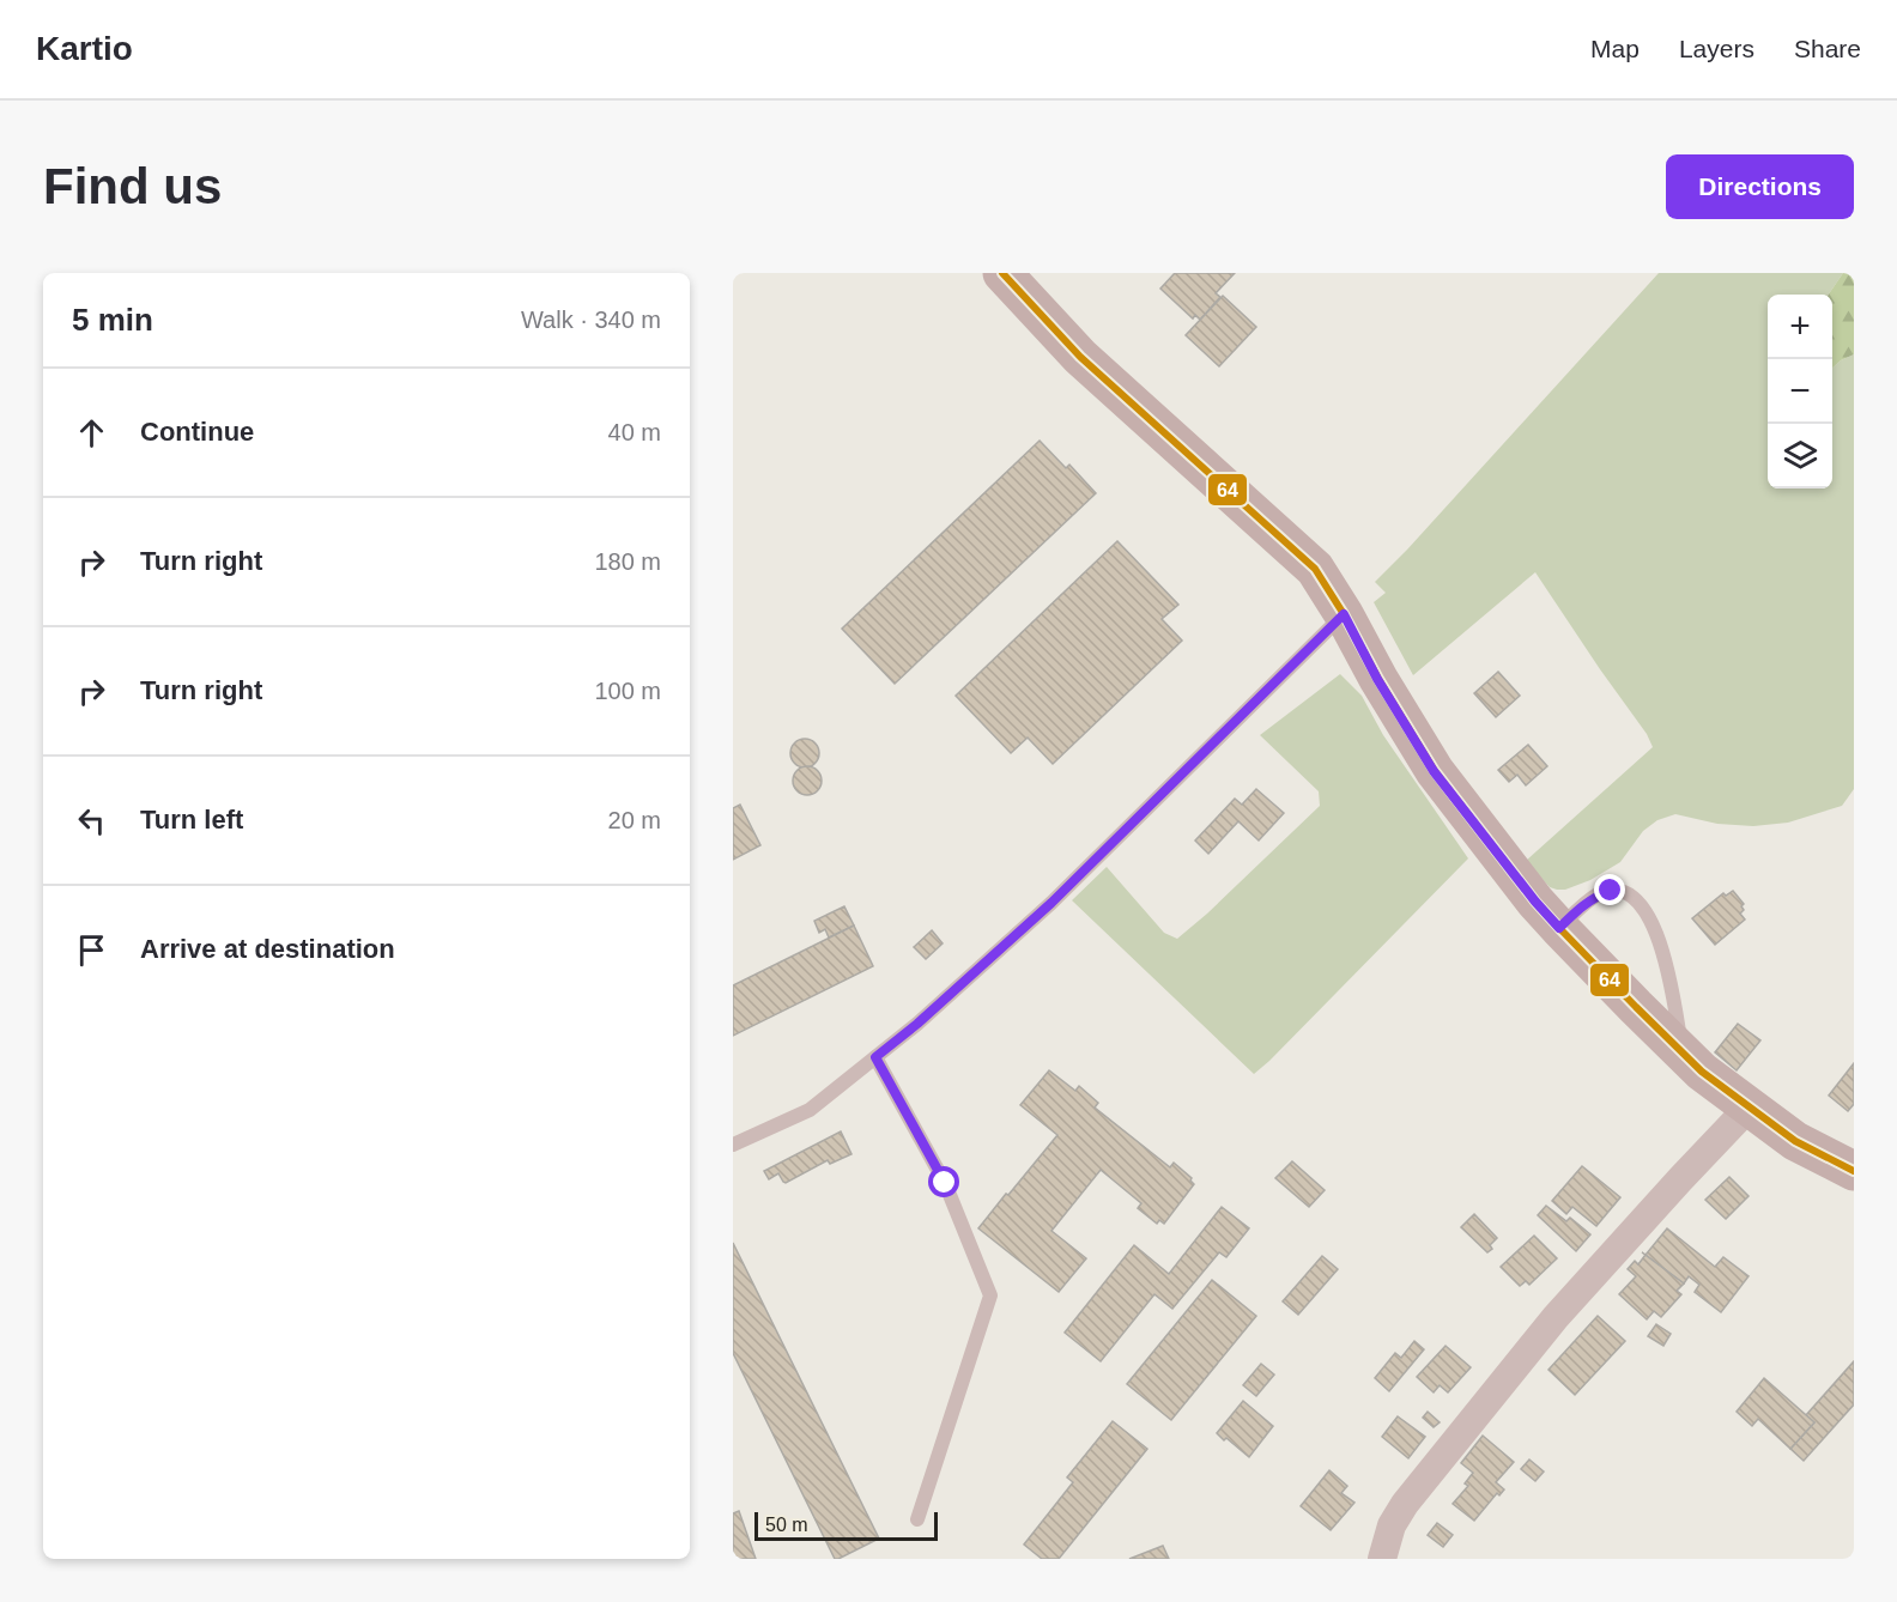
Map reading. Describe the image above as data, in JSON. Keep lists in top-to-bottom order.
{
  "lines": ["transit line 64"],
  "scale_bar": "50 m",
  "page": {
    "header": "Kartio",
    "nav": ["Map", "Layers", "Share"],
    "buttons": "Directions",
    "title": "Find us",
    "heading": ["5 min", "Walk · 340 m"],
    "map_buttons": ["+", "−"],
    "list": [
      ["Continue", "40 m"],
      ["Turn right", "180 m"],
      ["Turn right", "100 m"],
      ["Turn left", "20 m"],
      "Arrive at destination"
    ],
    "scale": "50 m"
  }
}
